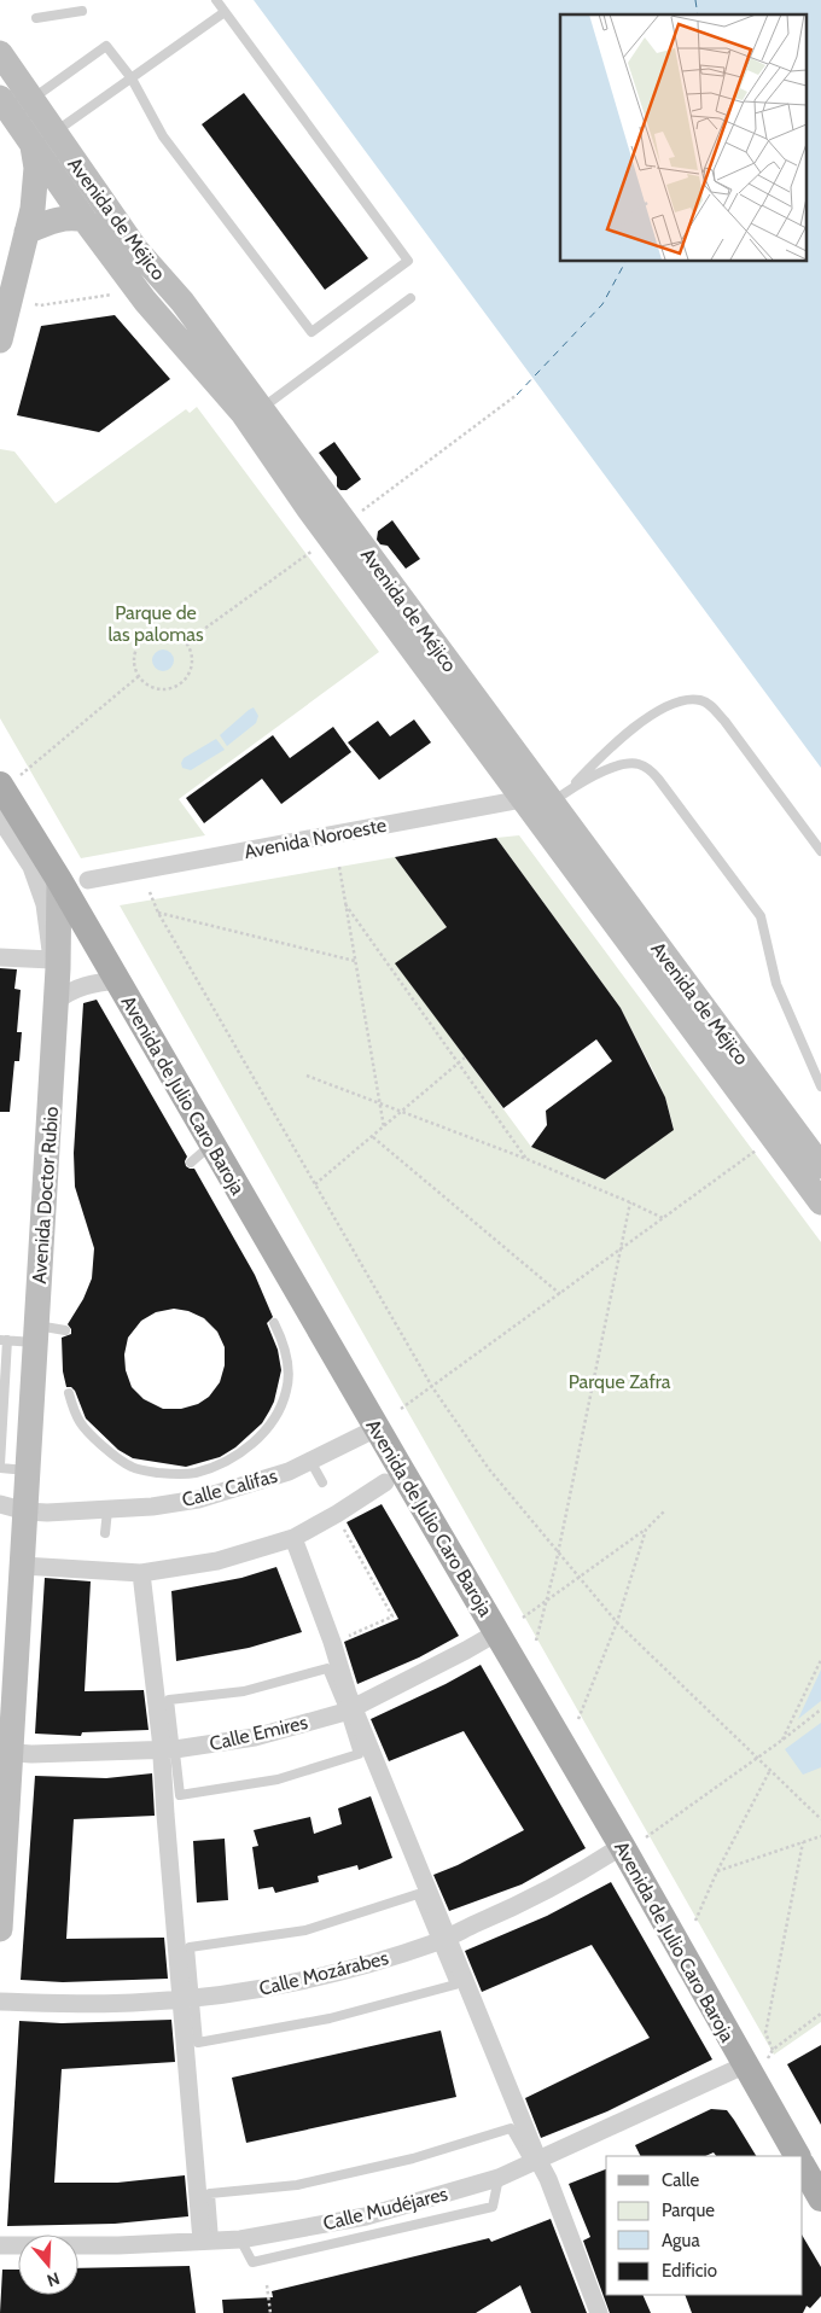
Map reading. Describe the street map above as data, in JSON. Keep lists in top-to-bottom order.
{
  "streets": {
    "main road": ["Avenida de Julio Caro Baroja"],
    "street": [
      "Avenida de Méjico",
      "Avenida Noroeste",
      "Avenida Doctor Rubio",
      "Calle Califas",
      "Calle Emires",
      "Calle Mozárabes",
      "Calle Mudéjares"
    ]
  },
  "crossings": [
    ["Avenida de Méjico", "Avenida Noroeste"],
    ["Avenida de Julio Caro Baroja", "Avenida Doctor Rubio"],
    ["Avenida de Julio Caro Baroja", "Calle Califas"],
    ["Avenida de Julio Caro Baroja", "Calle Emires"],
    ["Avenida de Julio Caro Baroja", "Calle Mozárabes"],
    ["Avenida de Julio Caro Baroja", "Calle Mudéjares"],
    ["Avenida Doctor Rubio", "Calle Califas"],
    ["Avenida Doctor Rubio", "Calle Emires"]
  ],
  "parks": ["Parque de las palomas", "Parque Zafra"],
  "legend": [
    "Calle",
    "Parque",
    "Agua",
    "Edificio"
  ],
  "north": "bottom"
}
